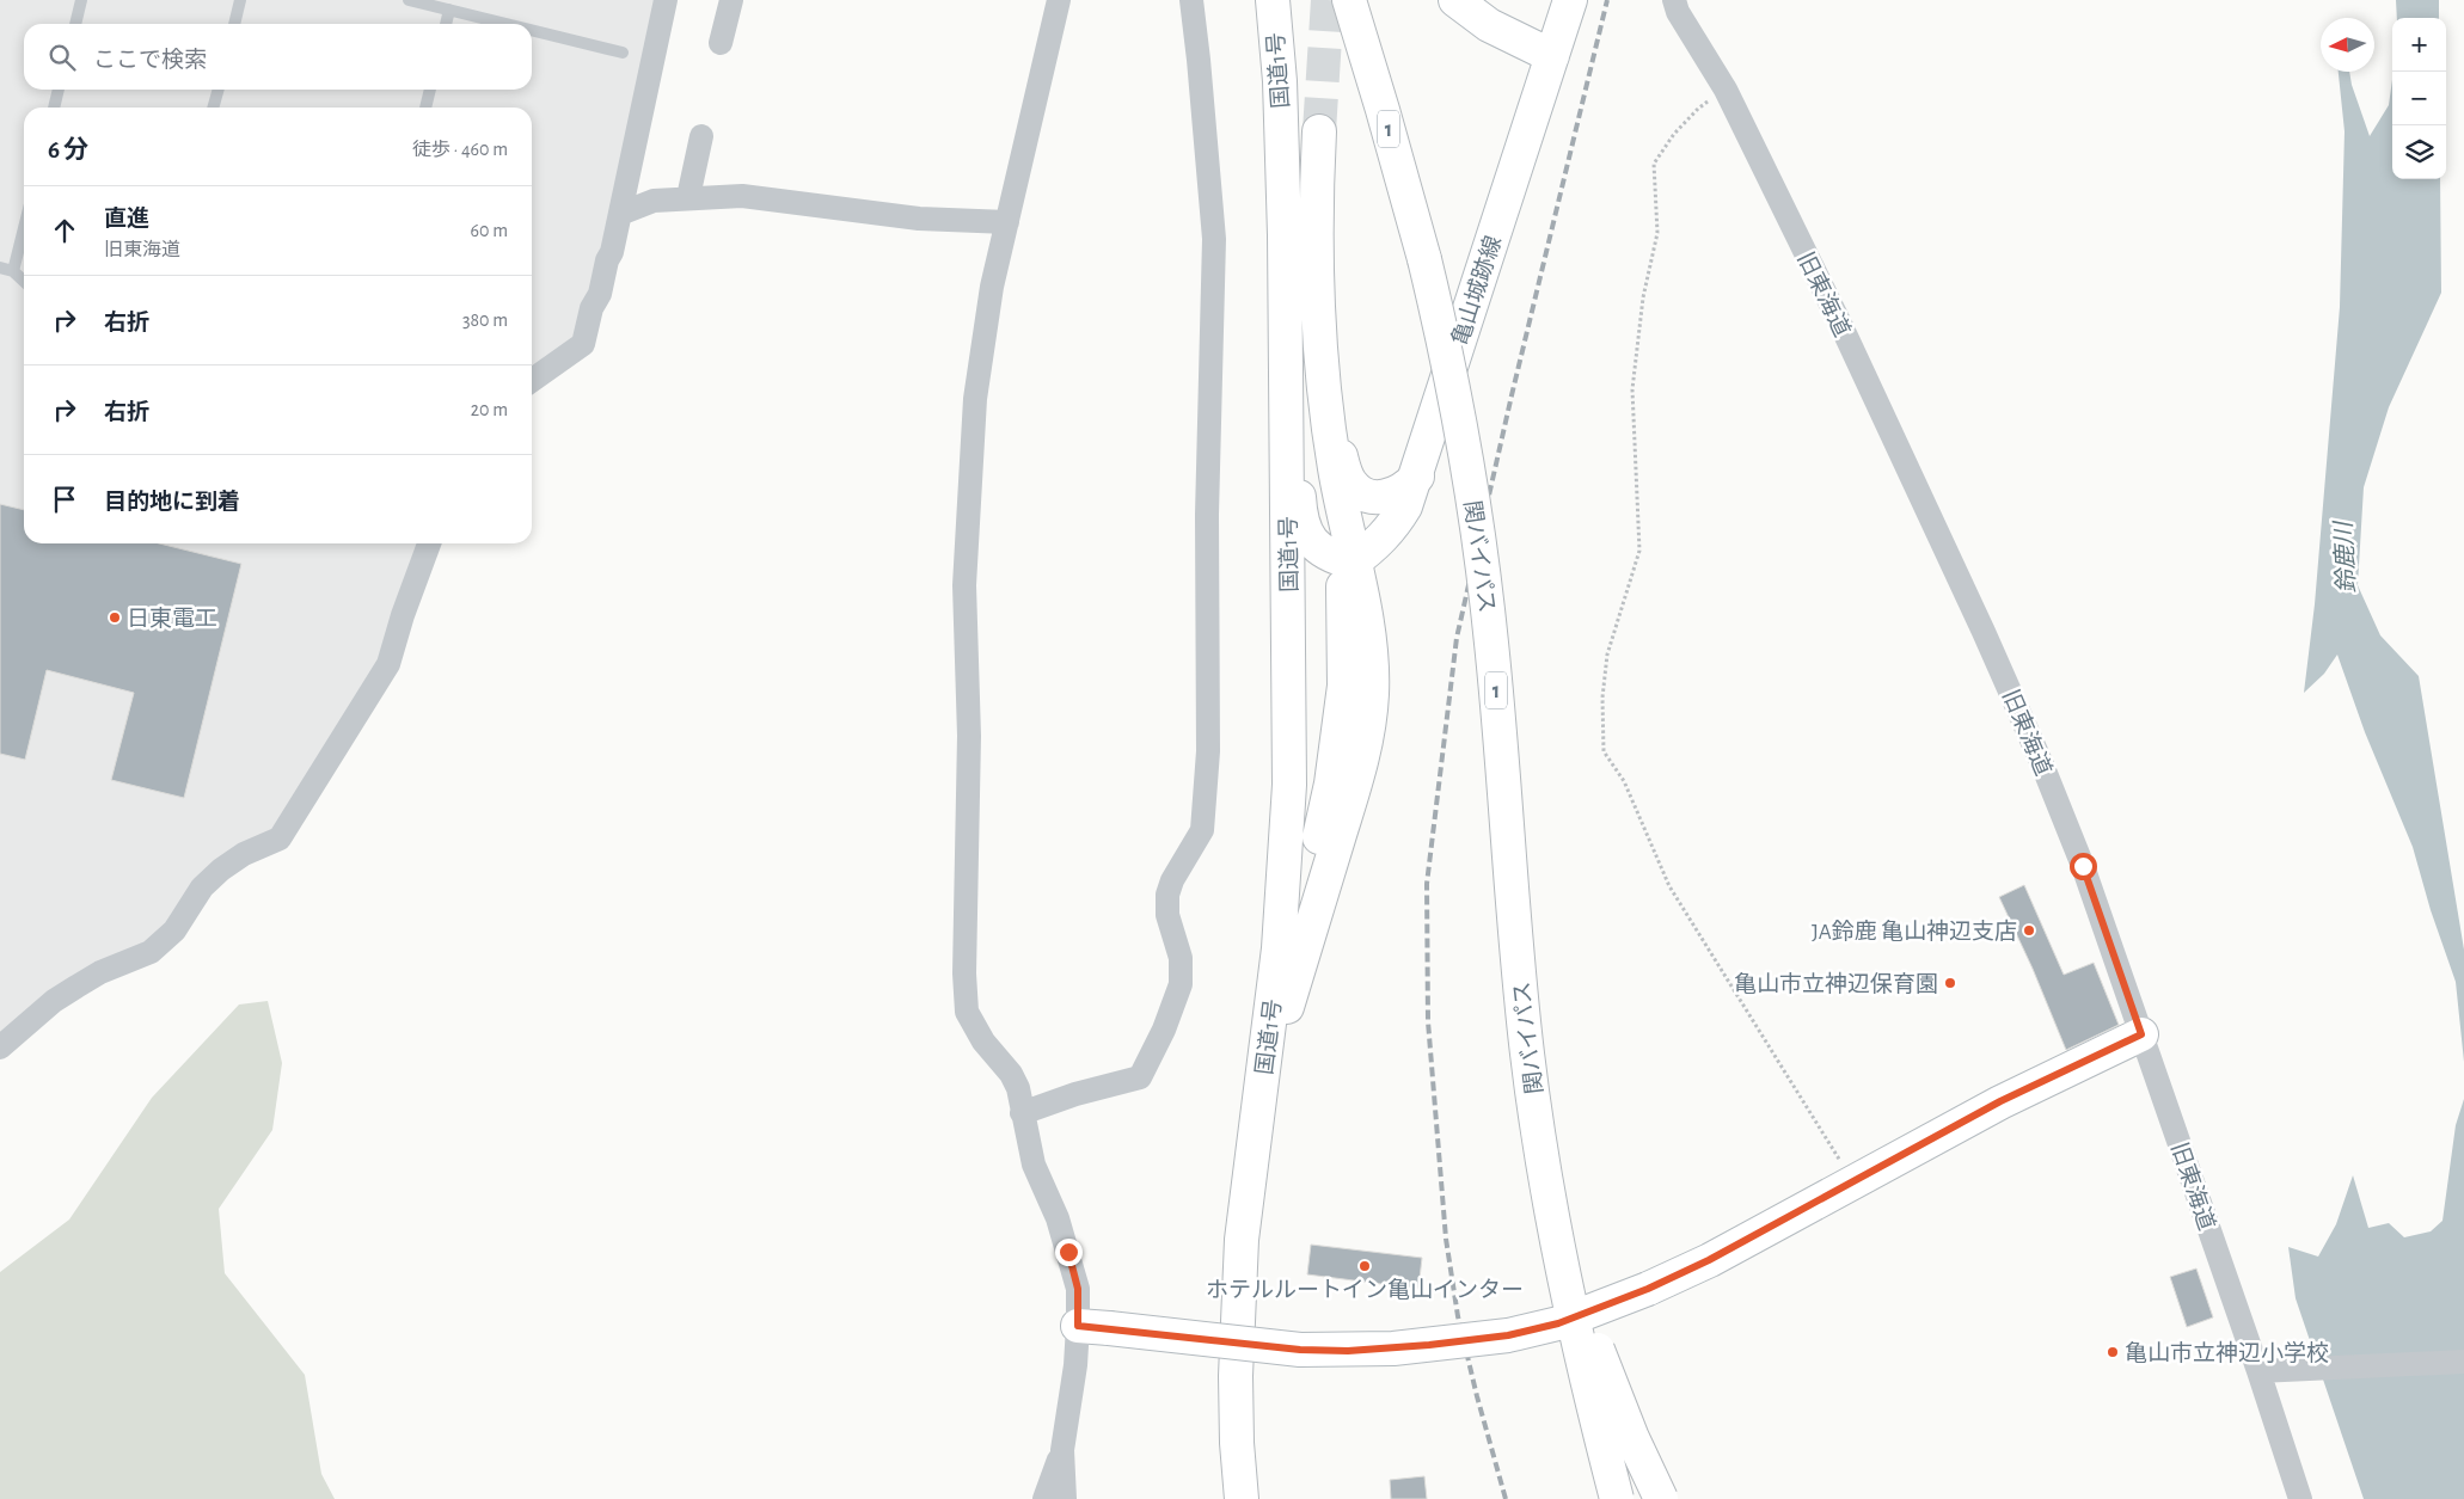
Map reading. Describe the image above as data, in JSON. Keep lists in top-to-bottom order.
{
  "streets": {
    "main road": [
      "国道1号",
      "1",
      "亀山城跡線",
      "関バイパス"
    ],
    "street": ["旧東海道"]
  },
  "crossings": [
    ["国道1号", "亀山城跡線"]
  ],
  "water": ["鈴鹿川"],
  "places": [
    "日東電工",
    "JA鈴鹿 亀山神辺支店",
    "亀山市立神辺保育園",
    "ホテルルートイン亀山インター",
    "亀山市立神辺小学校"
  ],
  "north": "left",
  "page": {
    "map_buttons": ["+", "−"],
    "search": "ここで検索",
    "heading": ["6 分", "徒歩 · 460 m"],
    "list": [
      ["直進", "旧東海道", "60 m"],
      ["右折", "380 m"],
      ["右折", "20 m"],
      "目的地に到着"
    ]
  }
}
